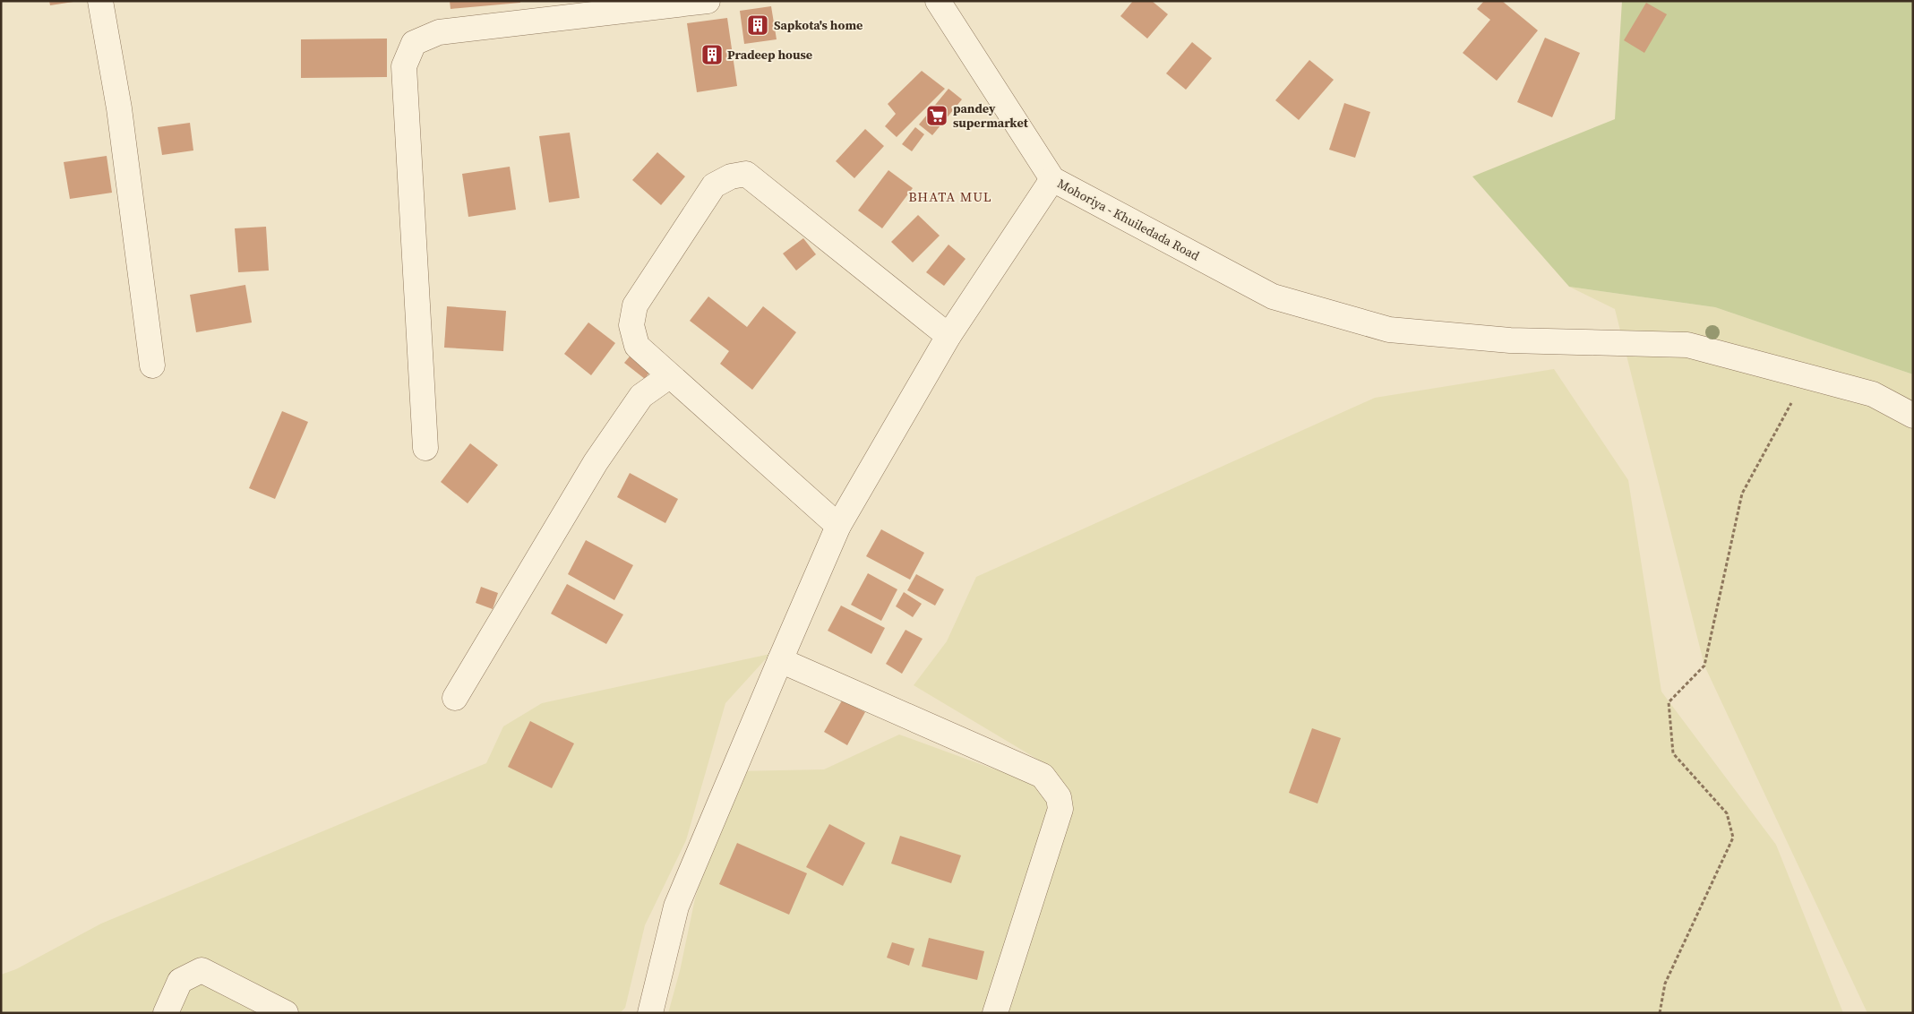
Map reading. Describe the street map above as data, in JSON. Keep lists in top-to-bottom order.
{
  "streets": {
    "street": ["Mohoriya - Khuiledada Road"]
  },
  "districts": ["BHATA MUL"],
  "places": {
    "building": ["Sapkota's home", "Pradeep house"],
    "supermarket": ["pandey supermarket"]
  }
}
